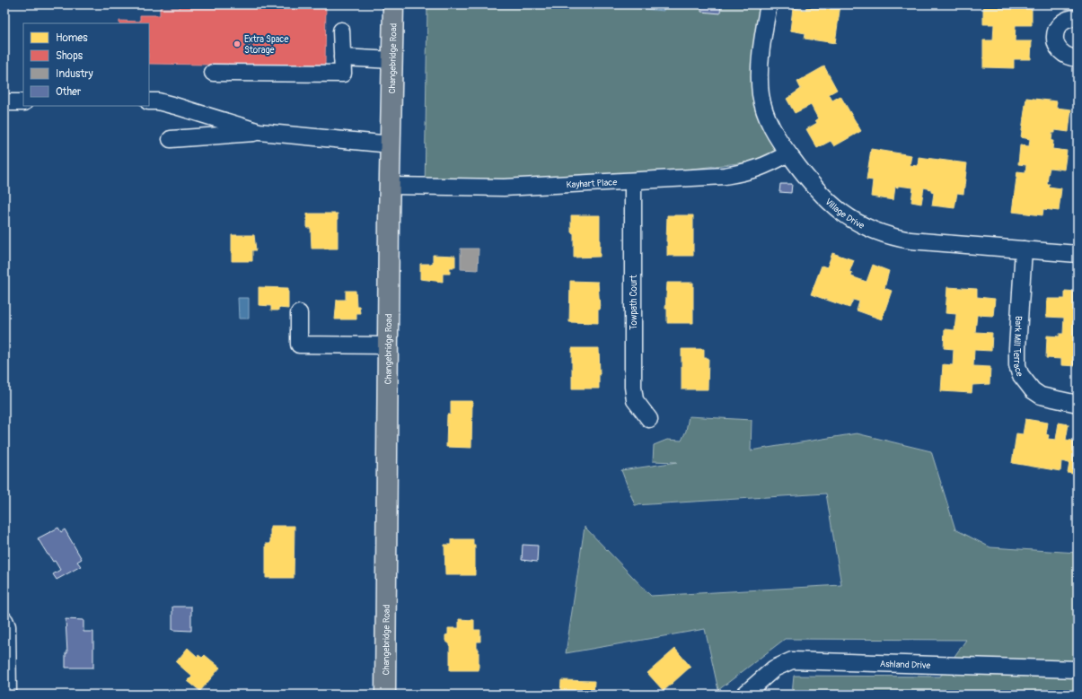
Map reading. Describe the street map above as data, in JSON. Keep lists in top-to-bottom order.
{
  "streets": {
    "main road": ["Changebridge Road"],
    "street": [
      "Kayhart Place",
      "Village Drive",
      "Towpath Court",
      "Bark Mill Terrace",
      "Ashland Drive"
    ]
  },
  "crossings": [
    ["Changebridge Road", "Kayhart Place"],
    ["Kayhart Place", "Village Drive"],
    ["Kayhart Place", "Towpath Court"],
    ["Village Drive", "Bark Mill Terrace"]
  ],
  "places": ["Extra Space Storage"],
  "legend": [
    "Homes",
    "Shops",
    "Industry",
    "Other"
  ]
}
